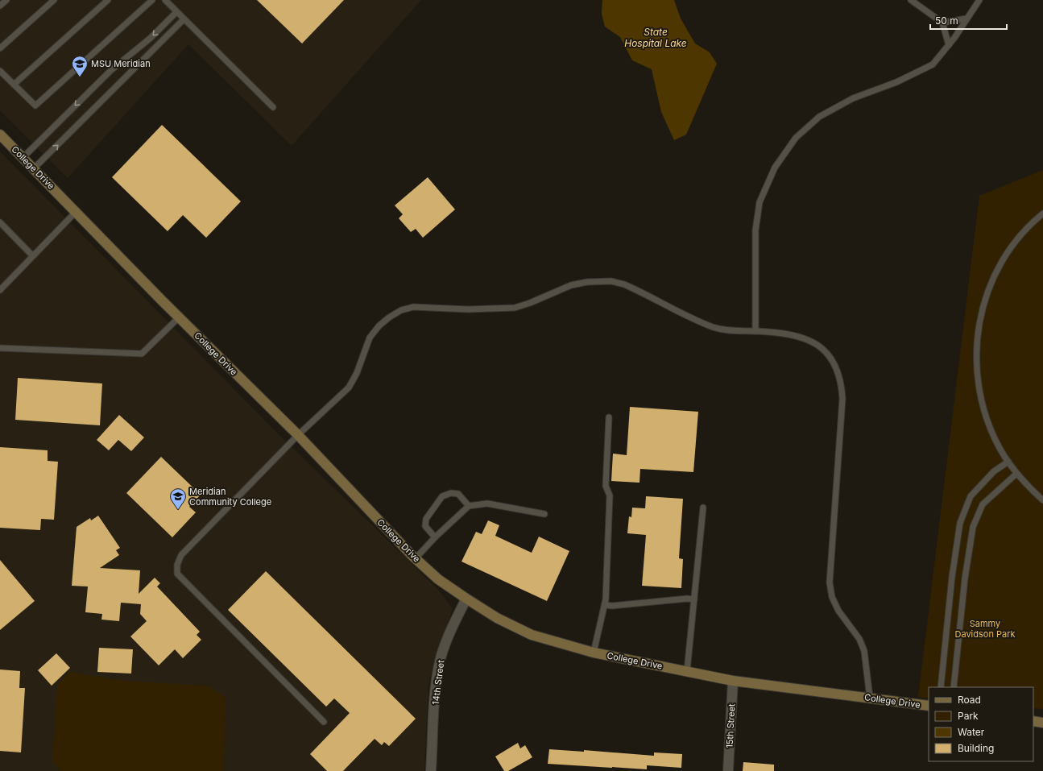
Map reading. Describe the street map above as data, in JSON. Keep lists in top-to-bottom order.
{
  "streets": {
    "street": ["College Drive", "14th Street", "15th Street"]
  },
  "crossings": [
    ["College Drive", "14th Street"],
    ["College Drive", "15th Street"]
  ],
  "water": ["State Hospital Lake"],
  "parks": ["Sammy Davidson Park"],
  "places": {
    "school or university": ["MSU Meridian", "Meridian Community College"]
  },
  "legend": [
    "Road",
    "Park",
    "Water",
    "Building"
  ],
  "scale_bar": "50 m"
}
